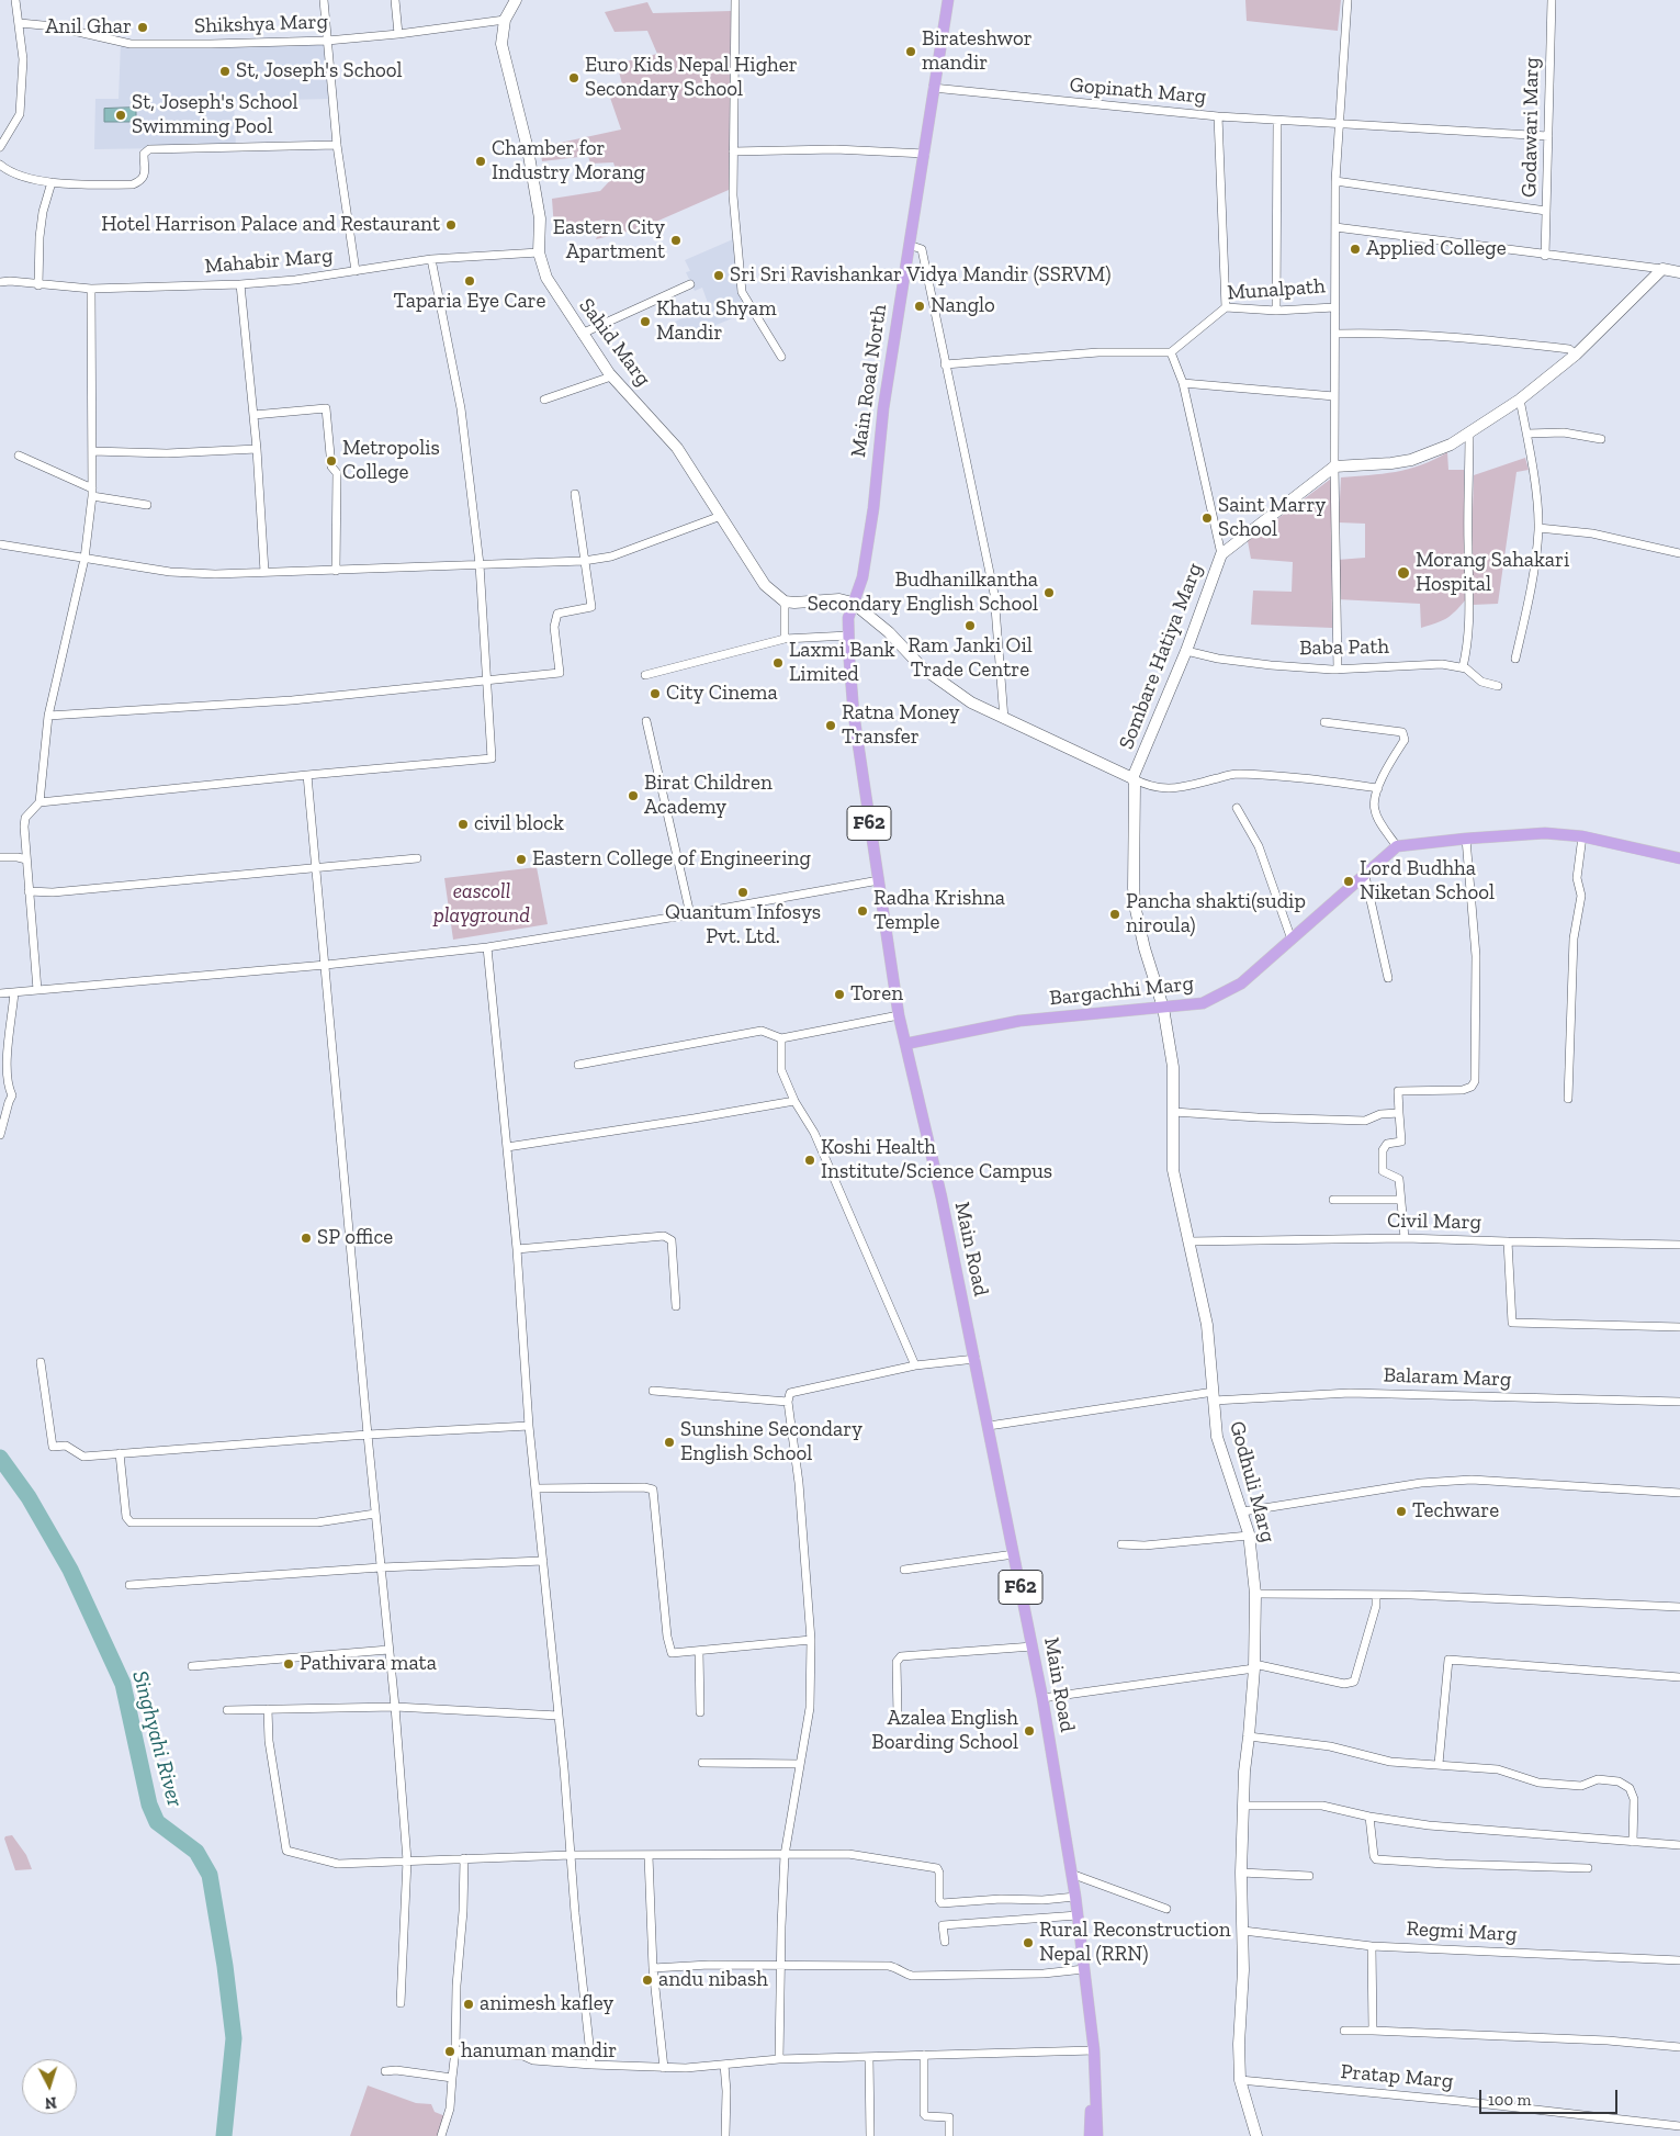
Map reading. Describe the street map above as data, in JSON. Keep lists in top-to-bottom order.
{
  "streets": {
    "main road": [
      "Sahid Marg",
      "Main Road North",
      "Sombare Hatiya Marg",
      "F62",
      "Bargachhi Marg",
      "Main Road",
      "Godhuli Marg"
    ],
    "street": [
      "Shikshya Marg",
      "Gopinath Marg",
      "Godawari Marg",
      "Mahabir Marg",
      "Munalpath",
      "Baba Path",
      "Civil Marg",
      "Balaram Marg",
      "Regmi Marg",
      "Pratap Marg"
    ]
  },
  "crossings": [
    ["Shikshya Marg", "Sahid Marg"],
    ["Gopinath Marg", "Godawari Marg"],
    ["Gopinath Marg", "Munalpath"],
    ["Gopinath Marg", "Main Road North"],
    ["Mahabir Marg", "Sahid Marg"],
    ["Munalpath", "Sombare Hatiya Marg"],
    ["Main Road North", "F62"],
    ["Baba Path", "Sombare Hatiya Marg"],
    ["Sombare Hatiya Marg", "Godhuli Marg"],
    ["F62", "Bargachhi Marg"],
    ["F62", "Main Road"],
    ["Bargachhi Marg", "Main Road"],
    ["Bargachhi Marg", "Godhuli Marg"],
    ["Civil Marg", "Godhuli Marg"],
    ["Main Road", "Balaram Marg"],
    ["Balaram Marg", "Godhuli Marg"],
    ["Godhuli Marg", "Regmi Marg"],
    ["Godhuli Marg", "Pratap Marg"]
  ],
  "water": ["Singhyahi River"],
  "parks": ["eascoll playground"],
  "places": [
    "Anil Ghar",
    "Birateshwor mandir",
    "St, Joseph's School",
    "Euro Kids Nepal Higher Secondary School",
    "St, Joseph's School Swimming Pool",
    "Chamber for Industry Morang",
    "Hotel Harrison Palace and Restaurant",
    "Eastern City Apartment",
    "Applied College",
    "Sri Sri Ravishankar Vidya Mandir (SSRVM)",
    "Taparia Eye Care",
    "Nanglo",
    "Khatu Shyam Mandir",
    "Metropolis College",
    "Saint Marry School",
    "Morang Sahakari Hospital",
    "Budhanilkantha Secondary English School",
    "Ram Janki Oil Trade Centre",
    "Laxmi Bank Limited",
    "City Cinema",
    "Ratna Money Transfer",
    "Birat Children Academy",
    "civil block",
    "Eastern College of Engineering",
    "Lord Budhha Niketan School",
    "Quantum Infosys Pvt. Ltd.",
    "Radha Krishna Temple",
    "Pancha shakti(sudip niroula)",
    "Toren",
    "Koshi Health Institute/Science Campus",
    "SP office",
    "Sunshine Secondary English School",
    "Techware",
    "Pathivara mata",
    "Azalea English Boarding School",
    "Rural Reconstruction Nepal (RRN)",
    "andu nibash",
    "animesh kafley",
    "hanuman mandir"
  ],
  "scale_bar": "100 m",
  "north": "bottom"
}
